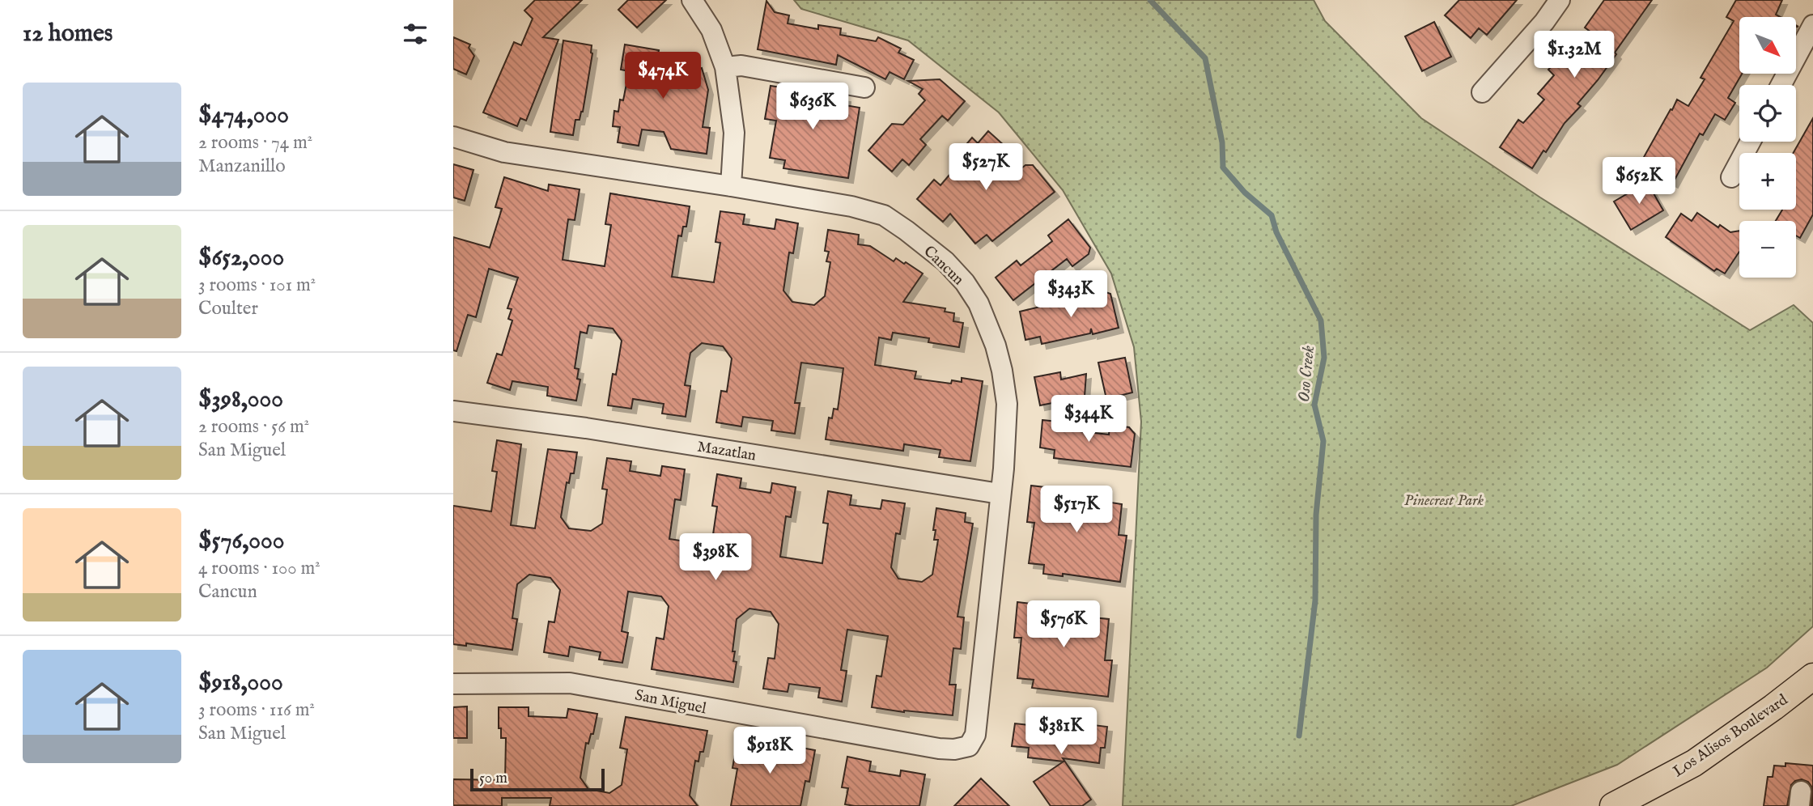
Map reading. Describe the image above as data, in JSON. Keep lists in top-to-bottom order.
{
  "streets": {
    "main road": ["Los Alisos Boulevard"],
    "street": ["Cancun", "Mazatlan", "San Miguel"]
  },
  "crossings": [
    ["Cancun", "Mazatlan"],
    ["Cancun", "San Miguel"]
  ],
  "water": ["Oso Creek"],
  "parks": ["Pinecrest Park"],
  "scale_bar": "50 m",
  "north": "bottom right",
  "page": {
    "heading": "12 homes",
    "map_buttons": ["+", "−"],
    "price": [
      "$1.32M",
      "$474K",
      "$636K",
      "$527K",
      "$652K",
      "$343K",
      "$344K",
      "$517K",
      "$398K",
      "$576K",
      "$381K",
      "$918K"
    ],
    "list": [
      {
        "name": "$474,000",
        "note": "2 rooms · 74 m² · Manzanillo"
      },
      {
        "name": "$652,000",
        "note": "3 rooms · 101 m² · Coulter"
      },
      {
        "name": "$398,000",
        "note": "2 rooms · 56 m² · San Miguel"
      },
      {
        "name": "$576,000",
        "note": "4 rooms · 100 m² · Cancun"
      },
      {
        "name": "$918,000",
        "note": "3 rooms · 116 m² · San Miguel"
      }
    ],
    "scale": "50 m"
  }
}
